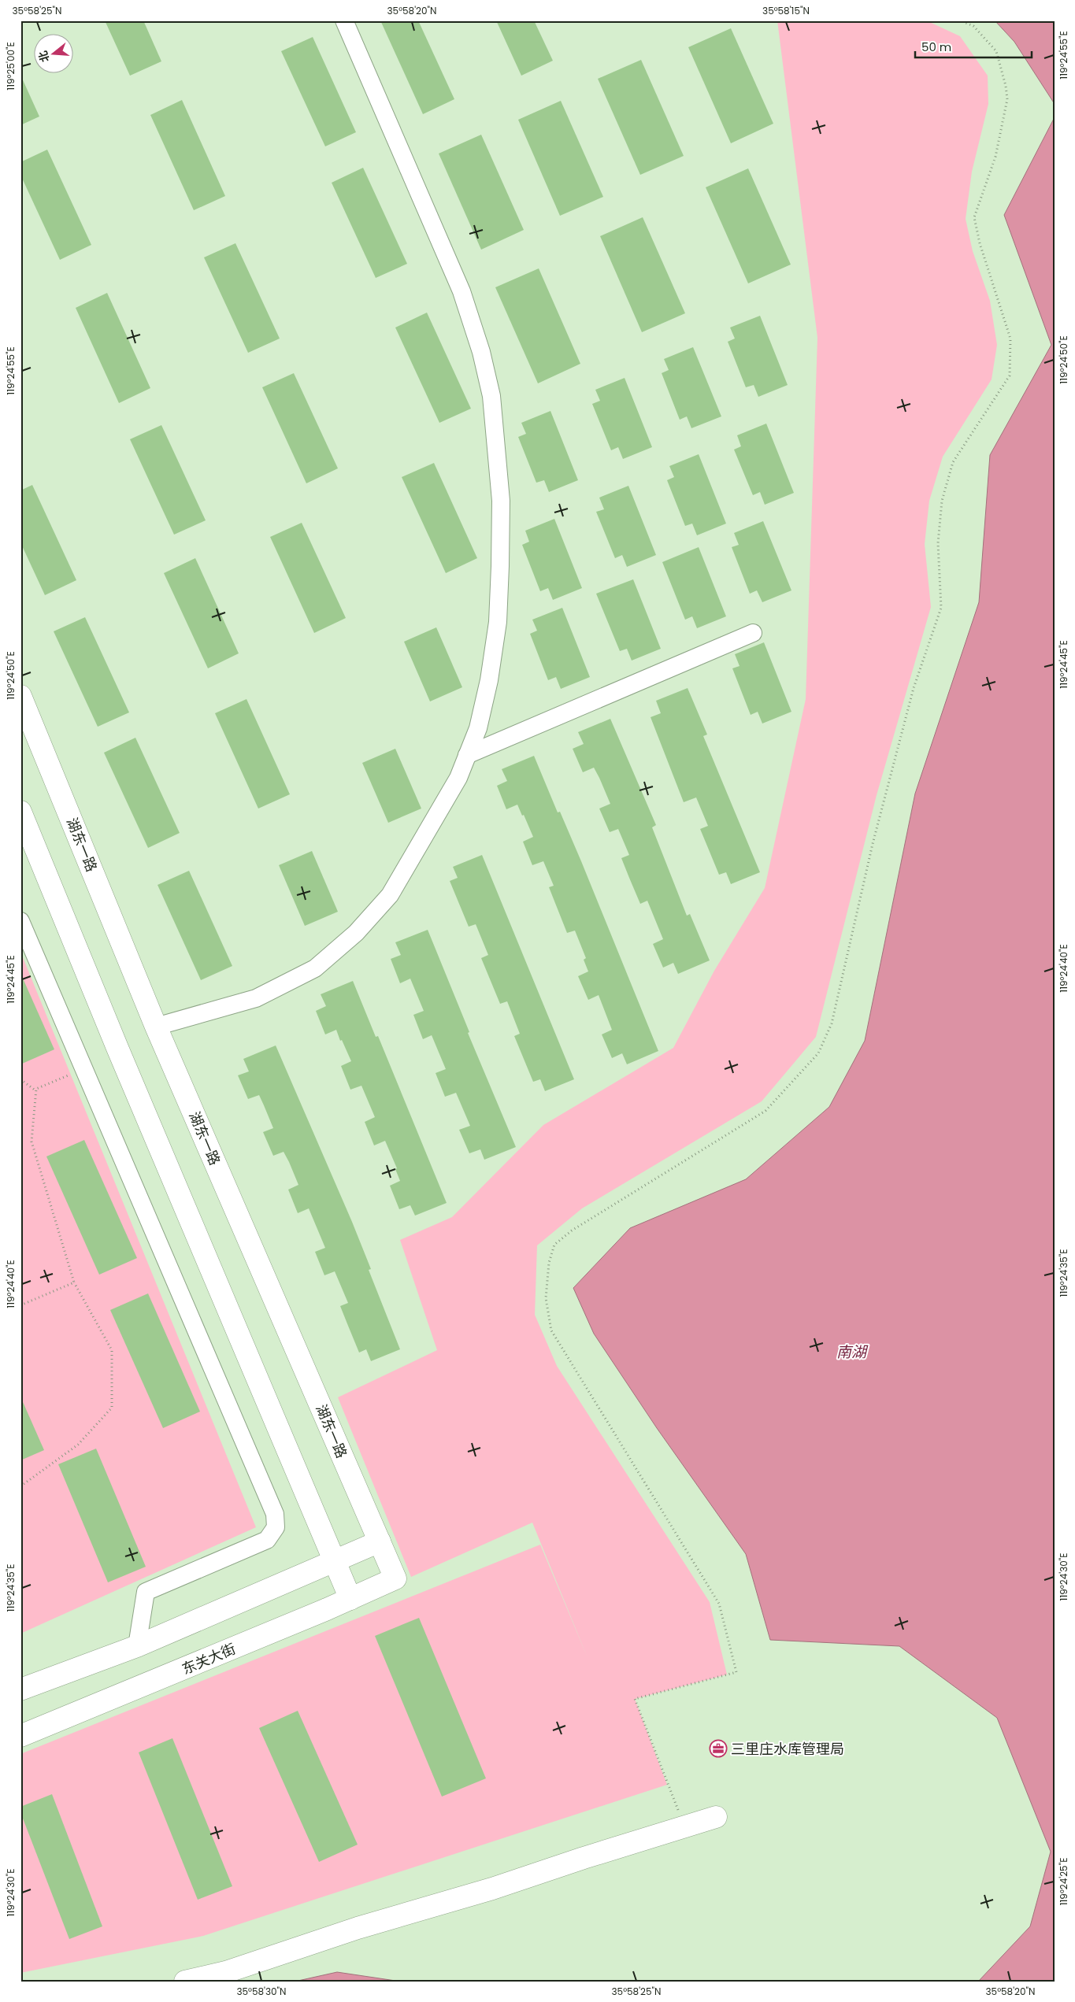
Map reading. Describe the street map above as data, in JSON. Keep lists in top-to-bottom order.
{
  "streets": {
    "main road": ["湖东一路", "东关大街"]
  },
  "crossings": [
    ["湖东一路", "东关大街"]
  ],
  "water": ["南湖"],
  "places": {
    "office": ["三里庄水库管理局"]
  },
  "scale_bar": "50 m",
  "north": "left",
  "coordinates": [
    "35°58'25\"N",
    "35°58'20\"N",
    "35°58'15\"N",
    "119°24'55\"E",
    "119°25'00\"E",
    "119°24'50\"E",
    "119°24'45\"E",
    "119°24'40\"E",
    "119°24'35\"E",
    "119°24'30\"E",
    "119°24'25\"E",
    "35°58'30\"N"
  ]
}
